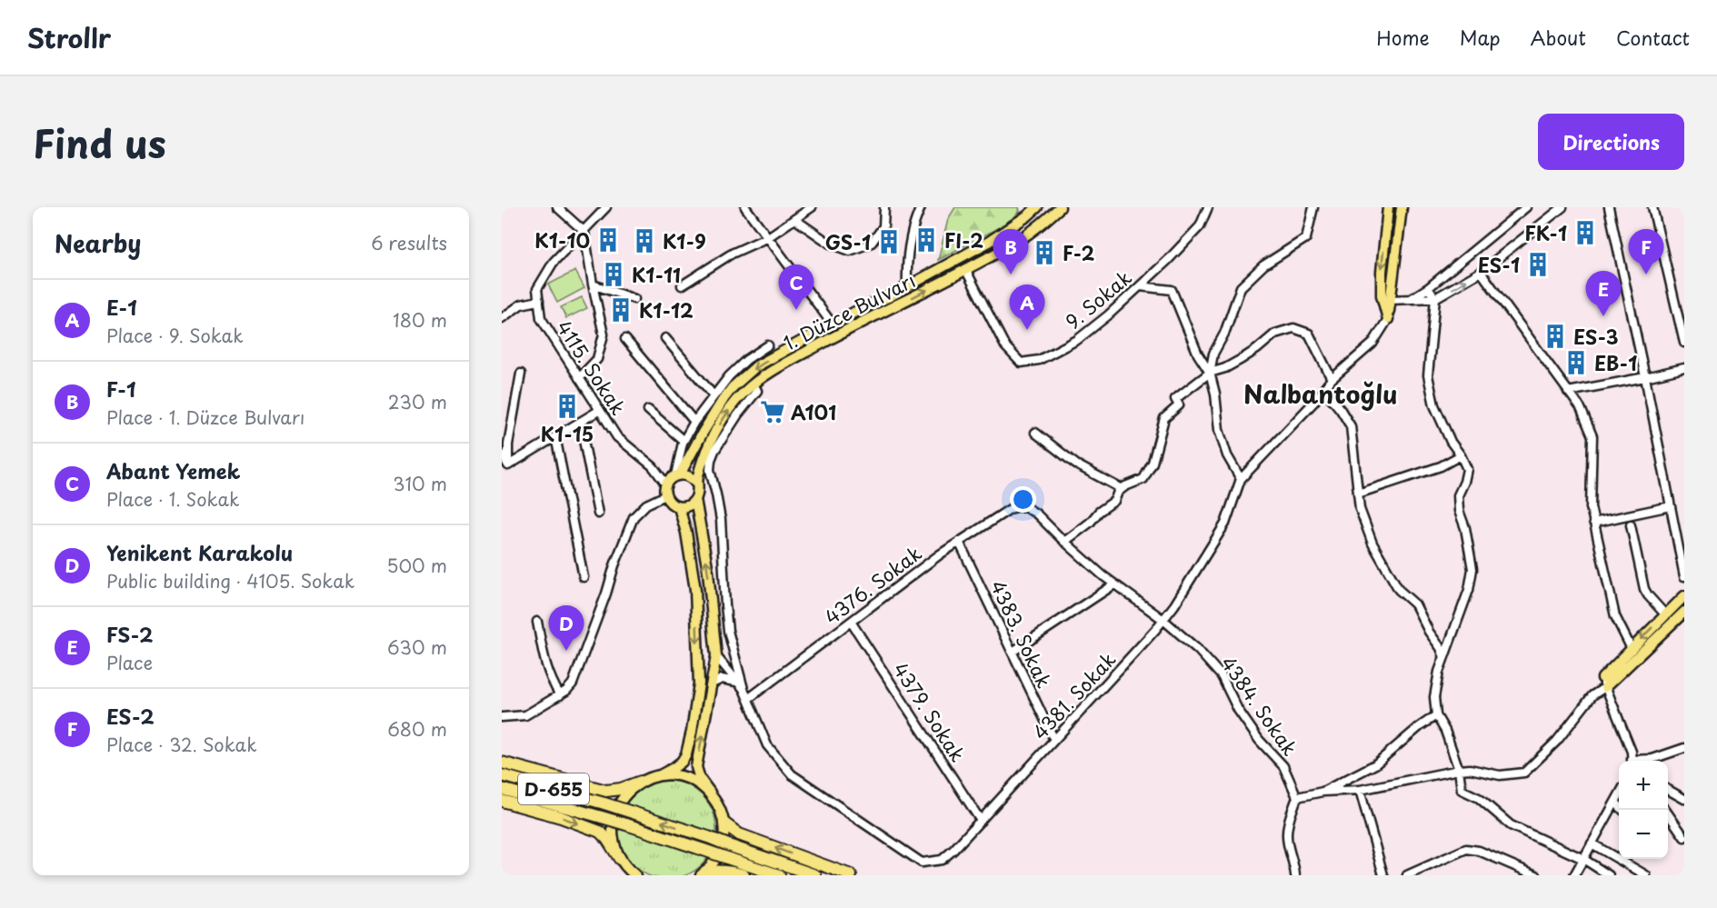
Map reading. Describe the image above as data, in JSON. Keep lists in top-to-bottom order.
{
  "streets": {
    "highway": ["D-655"],
    "main road": ["1. Düzce Bulvarı"],
    "street": [
      "9. Sokak",
      "4115. Sokak",
      "4376. Sokak",
      "4383. Sokak",
      "4381. Sokak",
      "4384. Sokak",
      "4379. Sokak"
    ]
  },
  "crossings": [
    ["9. Sokak", "1. Düzce Bulvarı"],
    ["1. Düzce Bulvarı", "4115. Sokak"],
    ["4376. Sokak", "4383. Sokak"],
    ["4376. Sokak", "4381. Sokak"],
    ["4376. Sokak", "4384. Sokak"],
    ["4376. Sokak", "4379. Sokak"],
    ["4383. Sokak", "4381. Sokak"],
    ["4381. Sokak", "4384. Sokak"],
    ["4381. Sokak", "4379. Sokak"]
  ],
  "districts": ["Nalbantoğlu"],
  "places": {
    "building": [
      "FK-1",
      "K1-10",
      "FI-2",
      "K1-9",
      "GS-1",
      "F-2",
      "ES-1",
      "K1-11",
      "K1-12",
      "ES-3",
      "EB-1",
      "K1-15"
    ],
    "supermarket": ["A101"]
  },
  "page": {
    "header": "Strollr",
    "nav": [
      "Home",
      "Map",
      "About",
      "Contact"
    ],
    "title": "Find us",
    "buttons": "Directions",
    "heading": ["Nearby", "6 results"],
    "pins": [
      "B",
      "F",
      "C",
      "E",
      "A",
      "D"
    ],
    "list": [
      {
        "mark": "A",
        "name": "E-1",
        "note": "Place · 9. Sokak",
        "value": "180 m"
      },
      {
        "mark": "B",
        "name": "F-1",
        "note": "Place · 1. Düzce Bulvarı",
        "value": "230 m"
      },
      {
        "mark": "C",
        "name": "Abant Yemek",
        "note": "Place · 1. Sokak",
        "value": "310 m"
      },
      {
        "mark": "D",
        "name": "Yenikent Karakolu",
        "note": "Public building · 4105. Sokak",
        "value": "500 m"
      },
      {
        "mark": "E",
        "name": "FS-2",
        "note": "Place",
        "value": "630 m"
      },
      {
        "mark": "F",
        "name": "ES-2",
        "note": "Place · 32. Sokak",
        "value": "680 m"
      }
    ],
    "map_buttons": ["+", "−"]
  }
}
